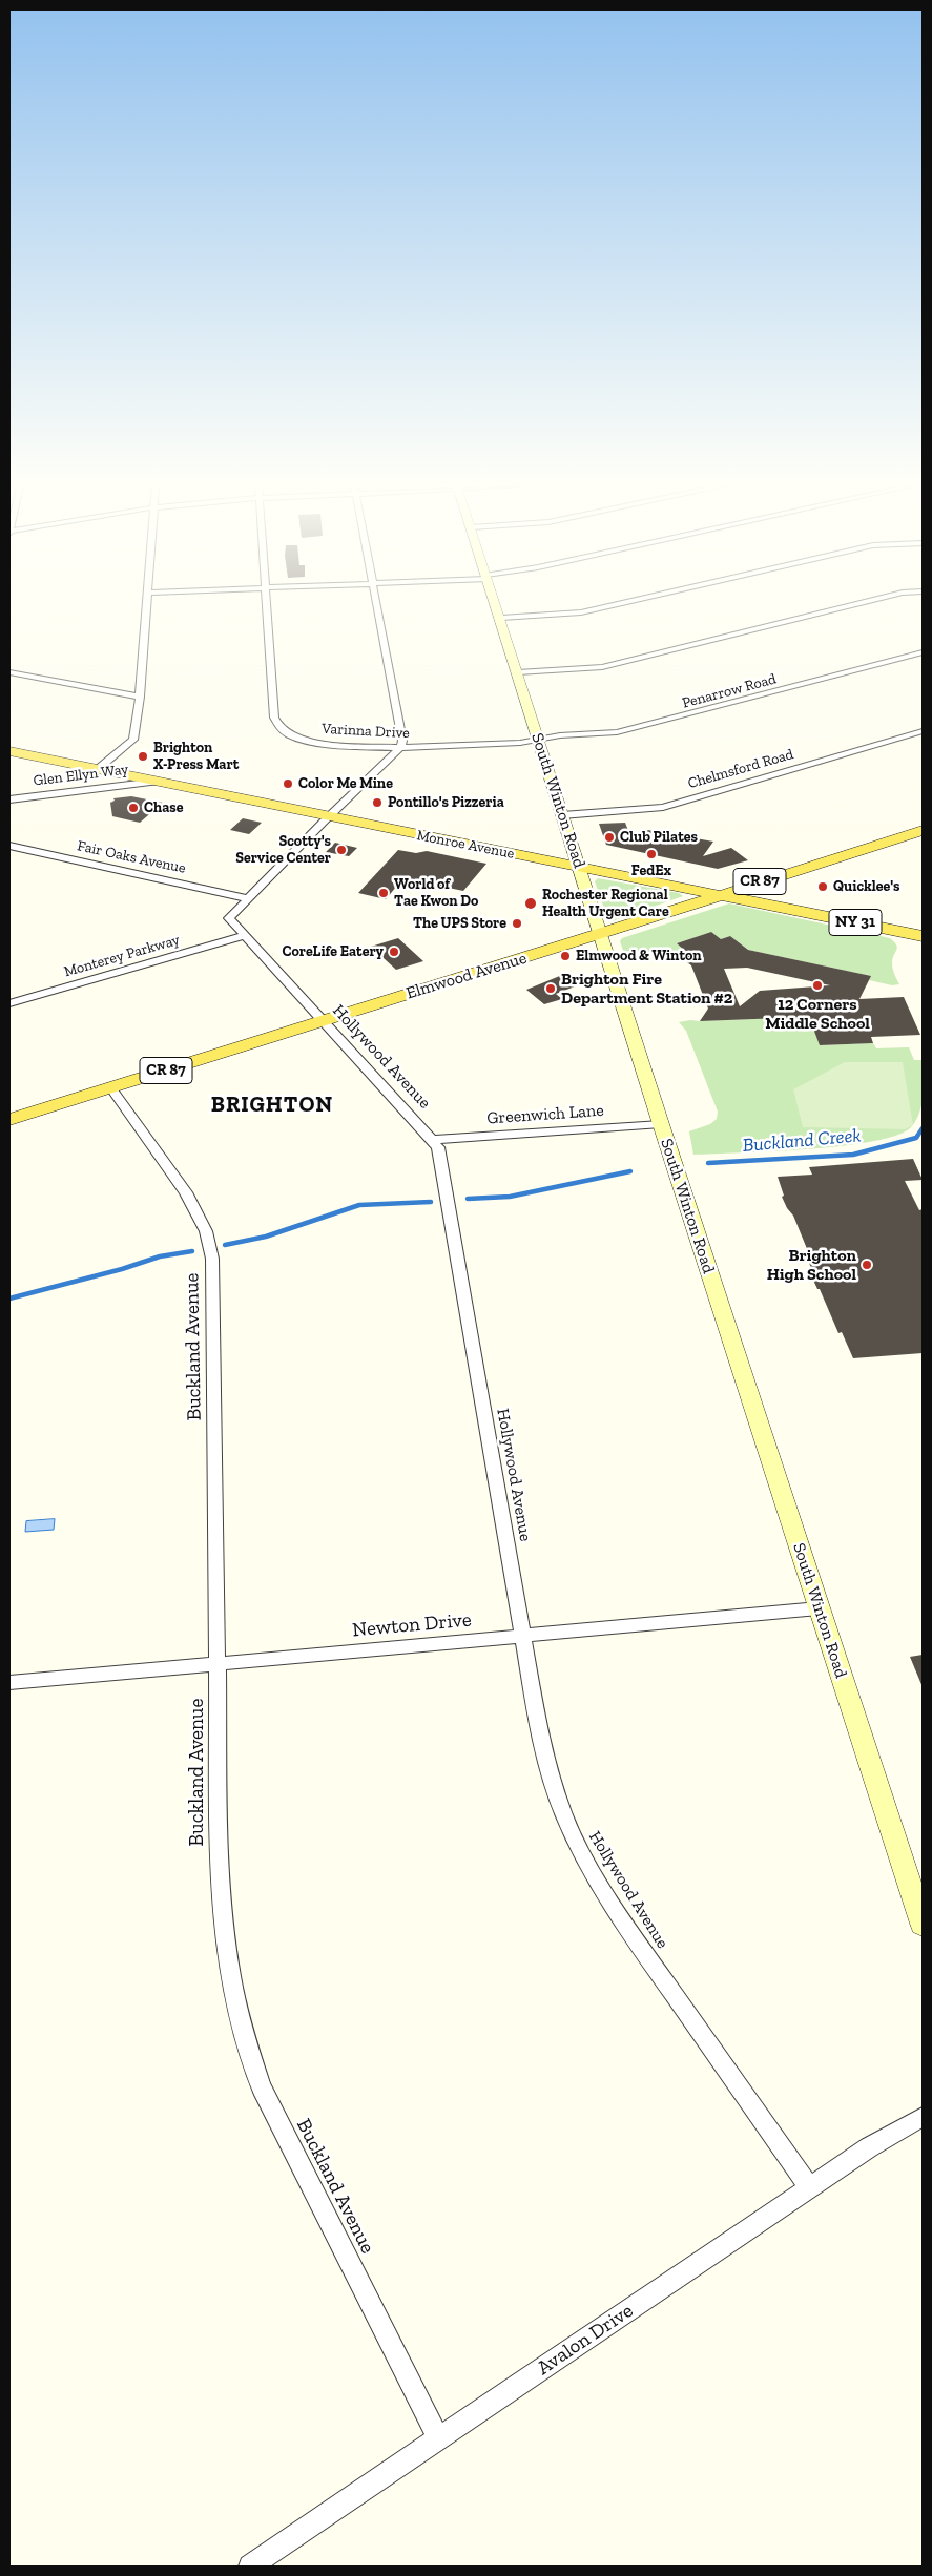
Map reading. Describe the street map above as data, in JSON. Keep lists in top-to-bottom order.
{
  "streets": {
    "main road": [
      "South Winton Road",
      "Monroe Avenue",
      "CR 87",
      "NY 31",
      "Elmwood Avenue"
    ],
    "street": [
      "Penarrow Road",
      "Varinna Drive",
      "Chelmsford Road",
      "Glen Ellyn Way",
      "Fair Oaks Avenue",
      "Monterey Parkway",
      "Hollywood Avenue",
      "Greenwich Lane",
      "Buckland Avenue",
      "Newton Drive",
      "Avalon Drive"
    ]
  },
  "crossings": [
    ["Penarrow Road", "Varinna Drive"],
    ["Penarrow Road", "South Winton Road"],
    ["Varinna Drive", "South Winton Road"],
    ["Varinna Drive", "Hollywood Avenue"],
    ["Chelmsford Road", "South Winton Road"],
    ["Glen Ellyn Way", "Monroe Avenue"],
    ["South Winton Road", "Monroe Avenue"],
    ["South Winton Road", "Elmwood Avenue"],
    ["South Winton Road", "Greenwich Lane"],
    ["South Winton Road", "Newton Drive"],
    ["Monroe Avenue", "Elmwood Avenue"],
    ["Monroe Avenue", "Hollywood Avenue"],
    ["Fair Oaks Avenue", "Hollywood Avenue"],
    ["Monterey Parkway", "Hollywood Avenue"],
    ["Elmwood Avenue", "Hollywood Avenue"],
    ["Elmwood Avenue", "Buckland Avenue"],
    ["Hollywood Avenue", "Greenwich Lane"],
    ["Hollywood Avenue", "Newton Drive"],
    ["Hollywood Avenue", "Avalon Drive"],
    ["Buckland Avenue", "Newton Drive"],
    ["Buckland Avenue", "Avalon Drive"]
  ],
  "districts": ["BRIGHTON"],
  "water": ["Buckland Creek"],
  "places": [
    "Brighton X-Press Mart",
    "Color Me Mine",
    "Pontillo's Pizzeria",
    "Chase",
    "Club Pilates",
    "Scotty's Service Center",
    "FedEx",
    "Quicklee's",
    "World of Tae Kwon Do",
    "Rochester Regional Health Urgent Care",
    "The UPS Store",
    "CoreLife Eatery",
    "Elmwood & Winton",
    "12 Corners Middle School",
    "Brighton Fire Department Station #2",
    "Brighton High School"
  ]
}
